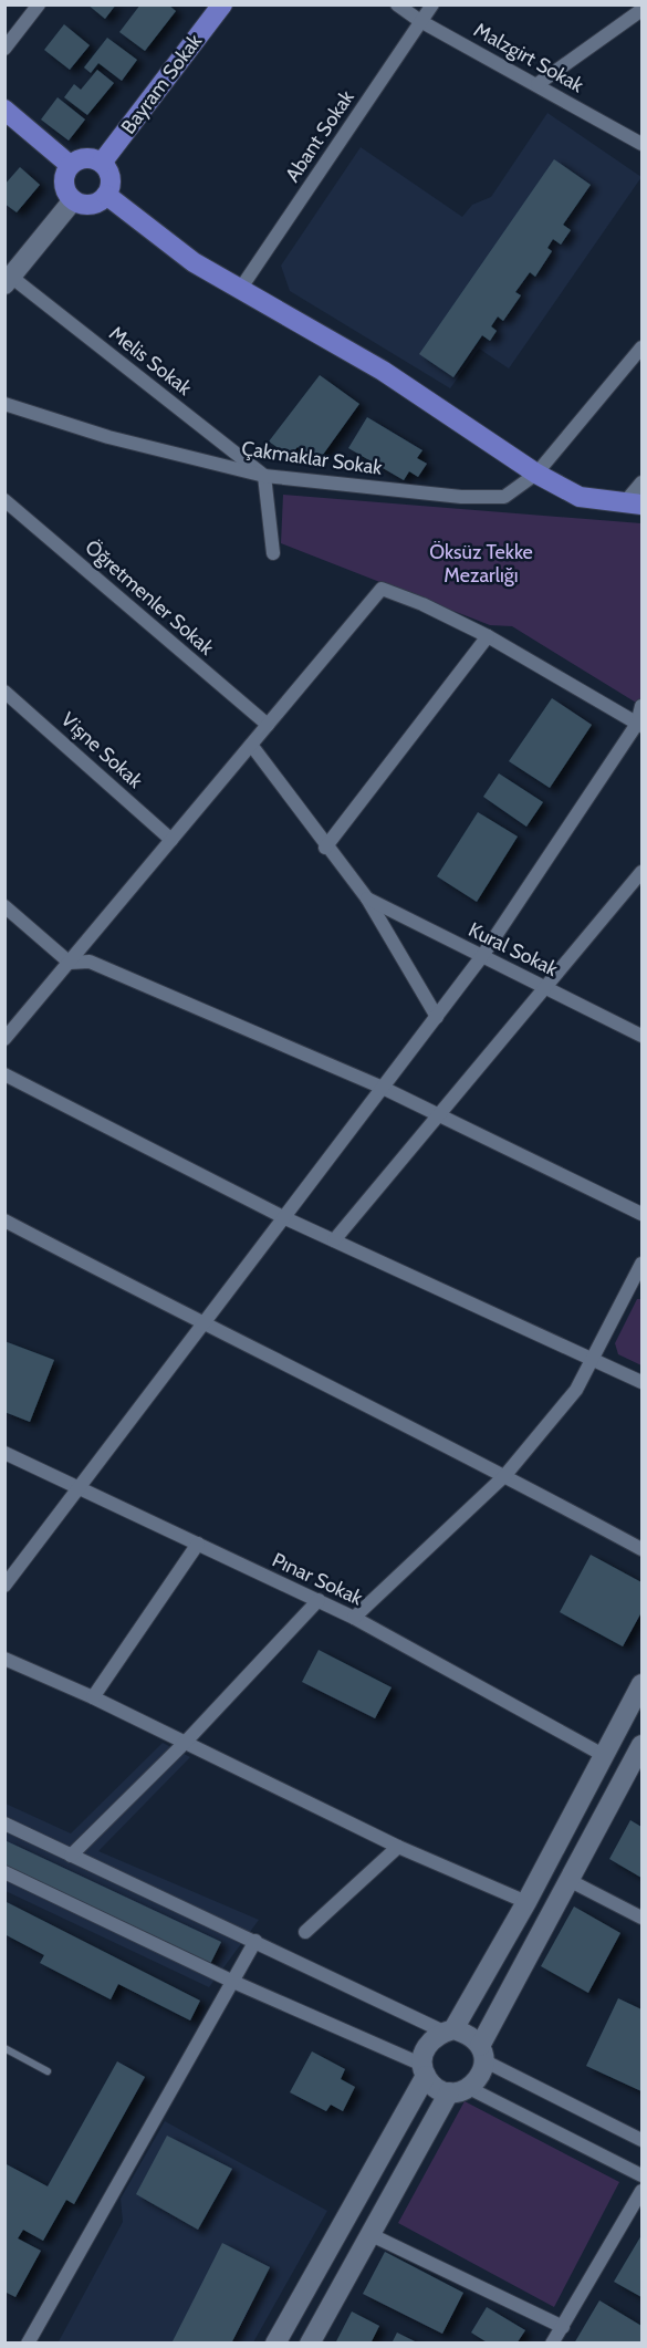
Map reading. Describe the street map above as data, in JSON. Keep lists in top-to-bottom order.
{
  "streets": {
    "main road": ["Bayram Sokak"],
    "street": [
      "Malzgirt Sokak",
      "Abant Sokak",
      "Melis Sokak",
      "Çakmaklar Sokak",
      "Öğretmenler Sokak",
      "Vişne Sokak",
      "Kural Sokak",
      "Pınar Sokak"
    ]
  },
  "crossings": [
    ["Malzgirt Sokak", "Abant Sokak"],
    ["Melis Sokak", "Çakmaklar Sokak"]
  ],
  "parks": ["Öksüz Tekke Mezarlığı"]
}
